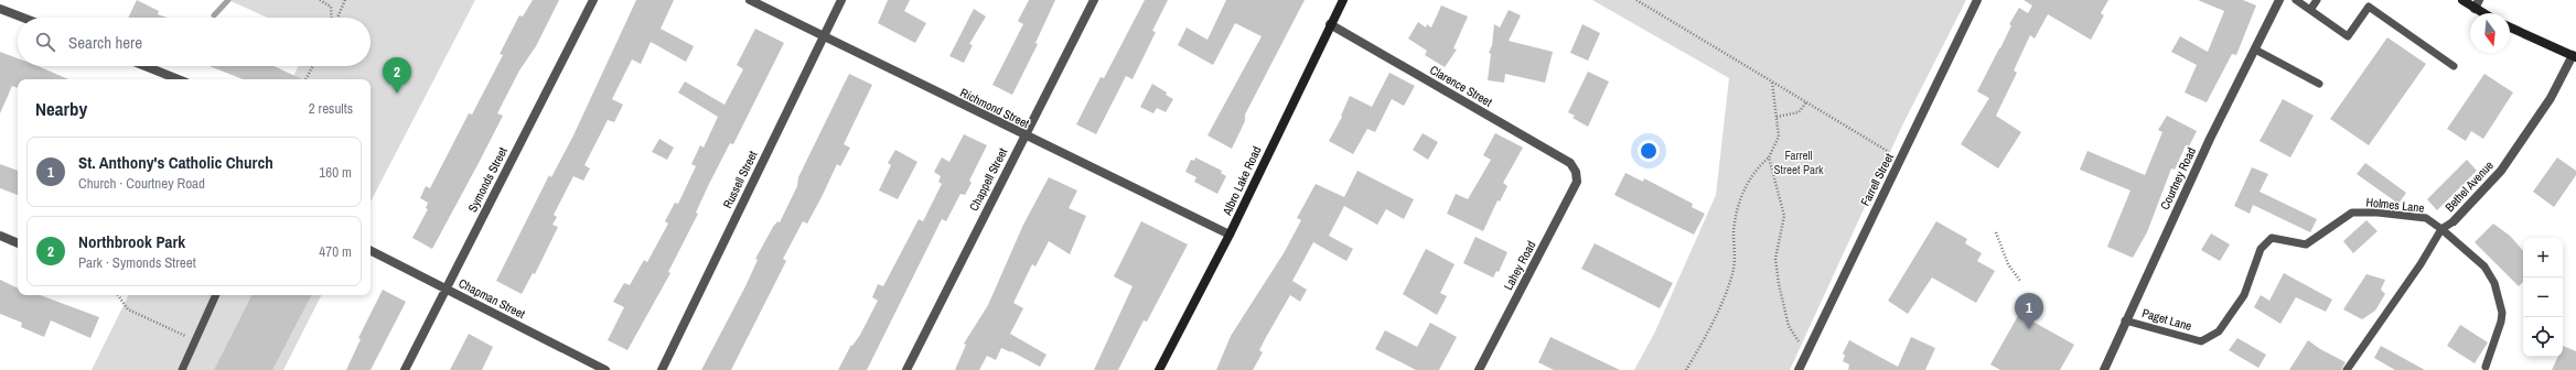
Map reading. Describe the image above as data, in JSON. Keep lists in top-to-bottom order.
{
  "streets": {
    "main road": ["Albro Lake Road"],
    "street": [
      "Clarence Street",
      "Richmond Street",
      "Courtney Road",
      "Symonds Street",
      "Russell Street",
      "Chappell Street",
      "Farrell Street",
      "Bethel Avenue",
      "Lahey Road",
      "Chapman Street"
    ],
    "lane": ["Holmes Lane", "Paget Lane"]
  },
  "crossings": [
    ["Clarence Street", "Albro Lake Road"],
    ["Clarence Street", "Lahey Road"],
    ["Richmond Street", "Russell Street"],
    ["Richmond Street", "Chappell Street"],
    ["Richmond Street", "Albro Lake Road"],
    ["Courtney Road", "Paget Lane"],
    ["Symonds Street", "Chapman Street"],
    ["Bethel Avenue", "Holmes Lane"],
    ["Holmes Lane", "Paget Lane"]
  ],
  "parks": ["Farrell Street Park"],
  "north": "bottom",
  "page": {
    "search": "Search here",
    "pins": ["2", "1"],
    "heading": ["Nearby", "2 results"],
    "list": [
      {
        "mark": "1",
        "name": "St. Anthony's Catholic Church",
        "note": "Church · Courtney Road",
        "value": "160 m"
      },
      {
        "mark": "2",
        "name": "Northbrook Park",
        "note": "Park · Symonds Street",
        "value": "470 m"
      }
    ],
    "map_buttons": ["+", "−"]
  }
}
